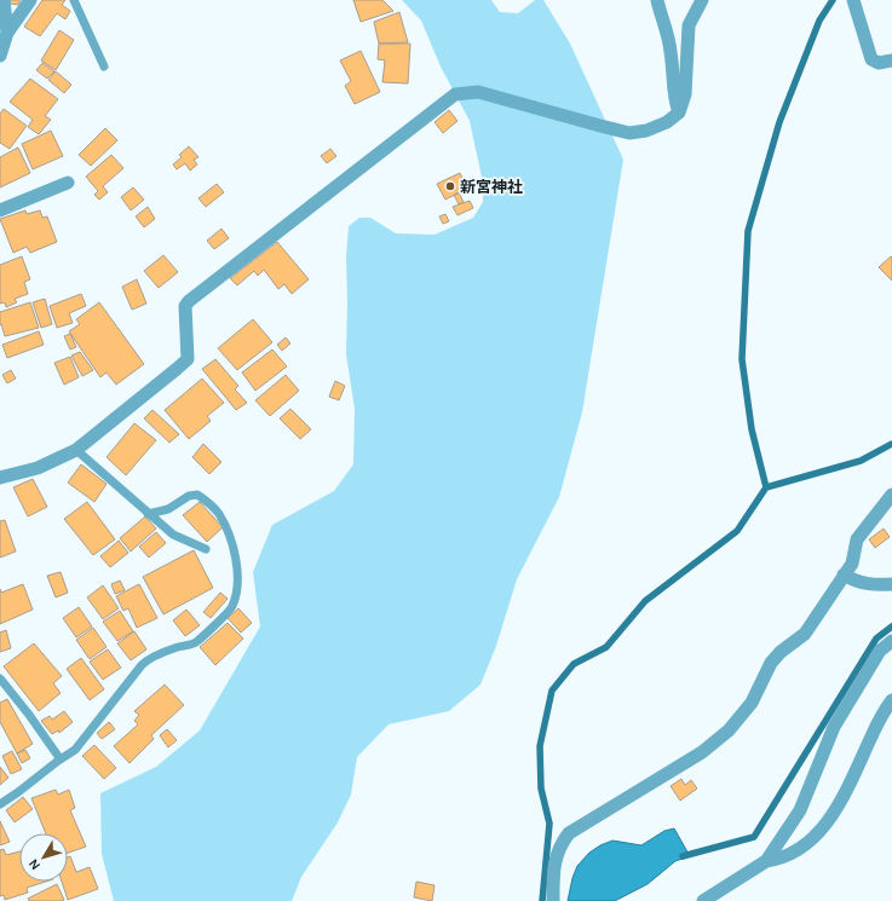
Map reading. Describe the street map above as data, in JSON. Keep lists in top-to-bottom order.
{
  "places": ["新宮神社"],
  "north": "bottom left"
}
